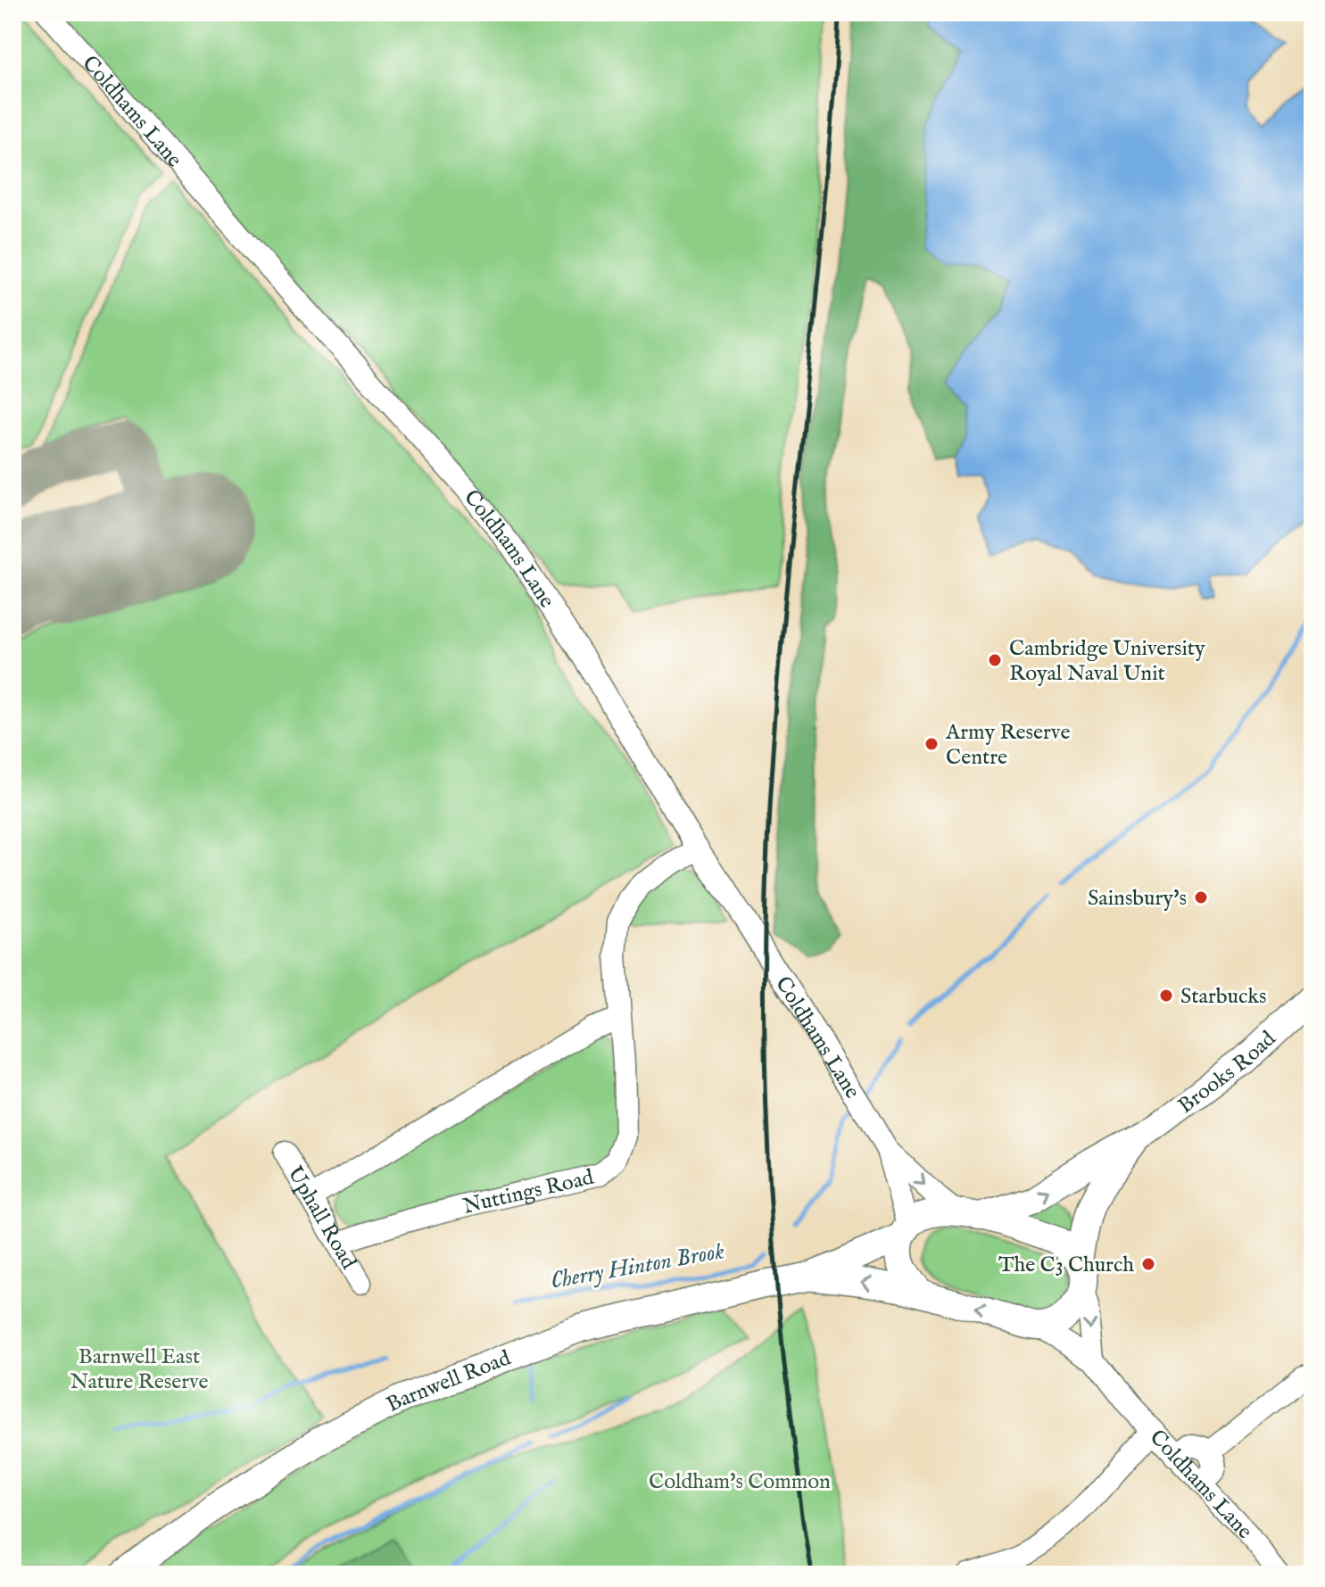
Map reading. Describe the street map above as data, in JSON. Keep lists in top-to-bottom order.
{
  "streets": {
    "main road": ["Brooks Road", "Barnwell Road"],
    "street": ["Coldhams Lane", "Nuttings Road", "Uphall Road"]
  },
  "crossings": [
    ["Coldhams Lane", "Brooks Road"],
    ["Coldhams Lane", "Nuttings Road"],
    ["Coldhams Lane", "Barnwell Road"],
    ["Brooks Road", "Barnwell Road"],
    ["Nuttings Road", "Uphall Road"]
  ],
  "water": ["Cherry Hinton Brook"],
  "parks": ["Barnwell East Nature Reserve", "Coldham's Common"],
  "places": [
    "Cambridge University Royal Naval Unit",
    "Army Reserve Centre",
    "Sainsbury's",
    "Starbucks",
    "The C3 Church"
  ]
}
